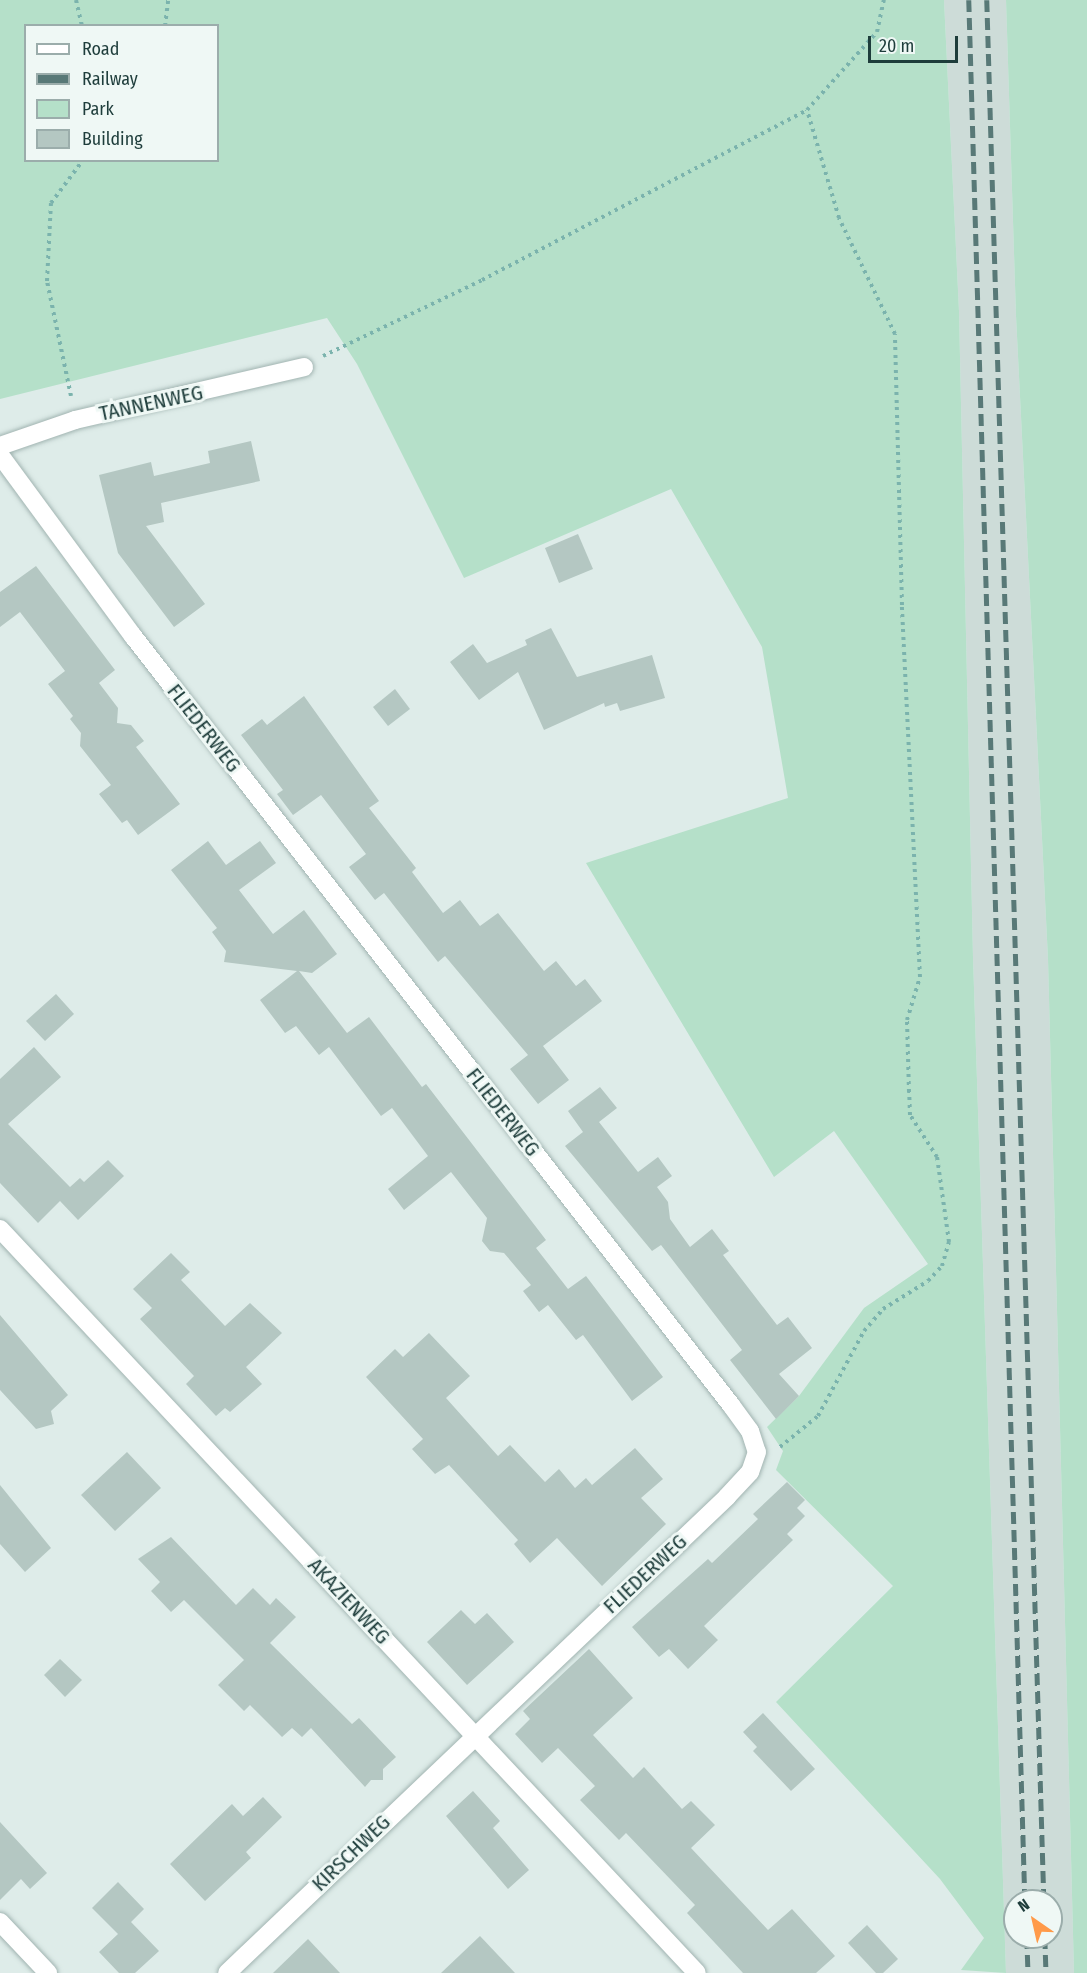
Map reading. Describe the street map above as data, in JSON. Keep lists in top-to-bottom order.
{
  "streets": {
    "street": [
      "TANNENWEG",
      "FLIEDERWEG",
      "AKAZIENWEG",
      "KIRSCHWEG"
    ]
  },
  "crossings": [
    ["FLIEDERWEG", "AKAZIENWEG"],
    ["FLIEDERWEG", "KIRSCHWEG"],
    ["AKAZIENWEG", "KIRSCHWEG"]
  ],
  "legend": [
    "Road",
    "Railway",
    "Park",
    "Building"
  ],
  "scale_bar": "20 m",
  "north": "top left"
}
